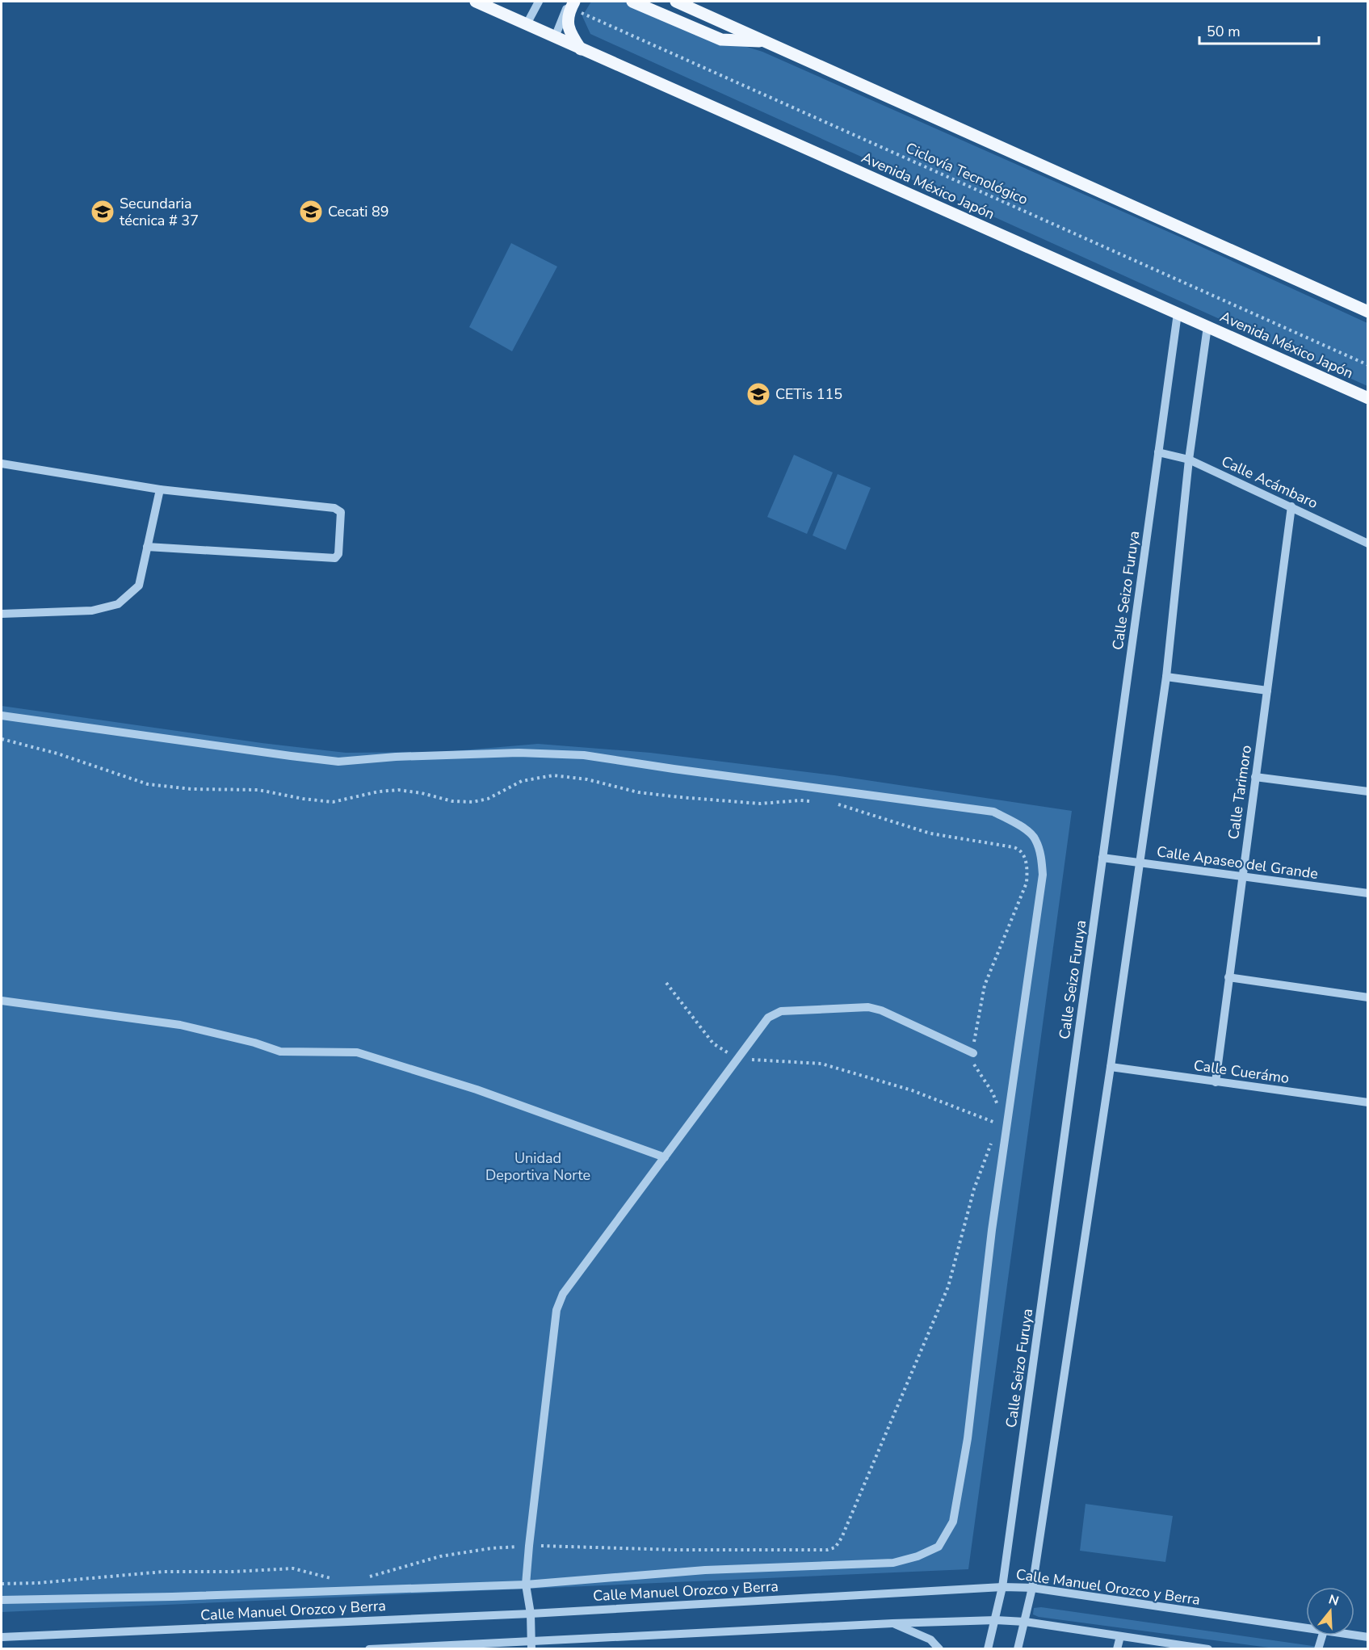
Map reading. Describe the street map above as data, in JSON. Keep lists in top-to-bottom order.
{
  "streets": {
    "main road": ["Avenida México Japón"],
    "street": [
      "Calle Acámbaro",
      "Calle Seizo Furuya",
      "Calle Tarimoro",
      "Calle Apaseo del Grande",
      "Calle Cuerámo",
      "Calle Manuel Orozco y Berra"
    ],
    "path": ["Ciclovía Tecnológico"]
  },
  "crossings": [
    ["Avenida México Japón", "Calle Seizo Furuya"],
    ["Calle Acámbaro", "Calle Seizo Furuya"],
    ["Calle Acámbaro", "Calle Tarimoro"],
    ["Calle Seizo Furuya", "Calle Apaseo del Grande"],
    ["Calle Seizo Furuya", "Calle Manuel Orozco y Berra"],
    ["Calle Tarimoro", "Calle Apaseo del Grande"],
    ["Calle Tarimoro", "Calle Cuerámo"]
  ],
  "parks": ["Unidad Deportiva Norte"],
  "places": {
    "school or university": ["Secundaria técnica # 37", "Cecati 89", "CETis 115"]
  },
  "scale_bar": "50 m",
  "north": "top"
}
